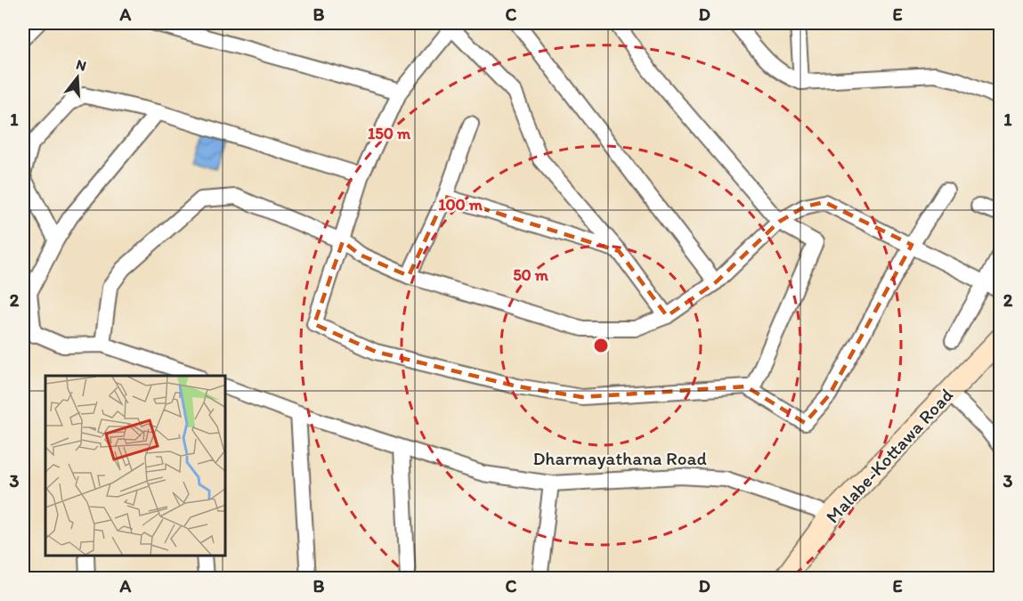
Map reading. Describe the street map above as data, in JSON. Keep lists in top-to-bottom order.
{
  "streets": {
    "main road": ["Malabe-Kottawa Road"],
    "street": ["Dharmayathana Road"]
  },
  "crossings": [
    ["Malabe-Kottawa Road", "Dharmayathana Road"]
  ],
  "north": "top",
  "grid": {
    "columns": [
      "A",
      "B",
      "C",
      "D",
      "E"
    ],
    "rows": ["1", "2", "3"]
  },
  "rings": ["150 m", "100 m", "50 m"]
}
